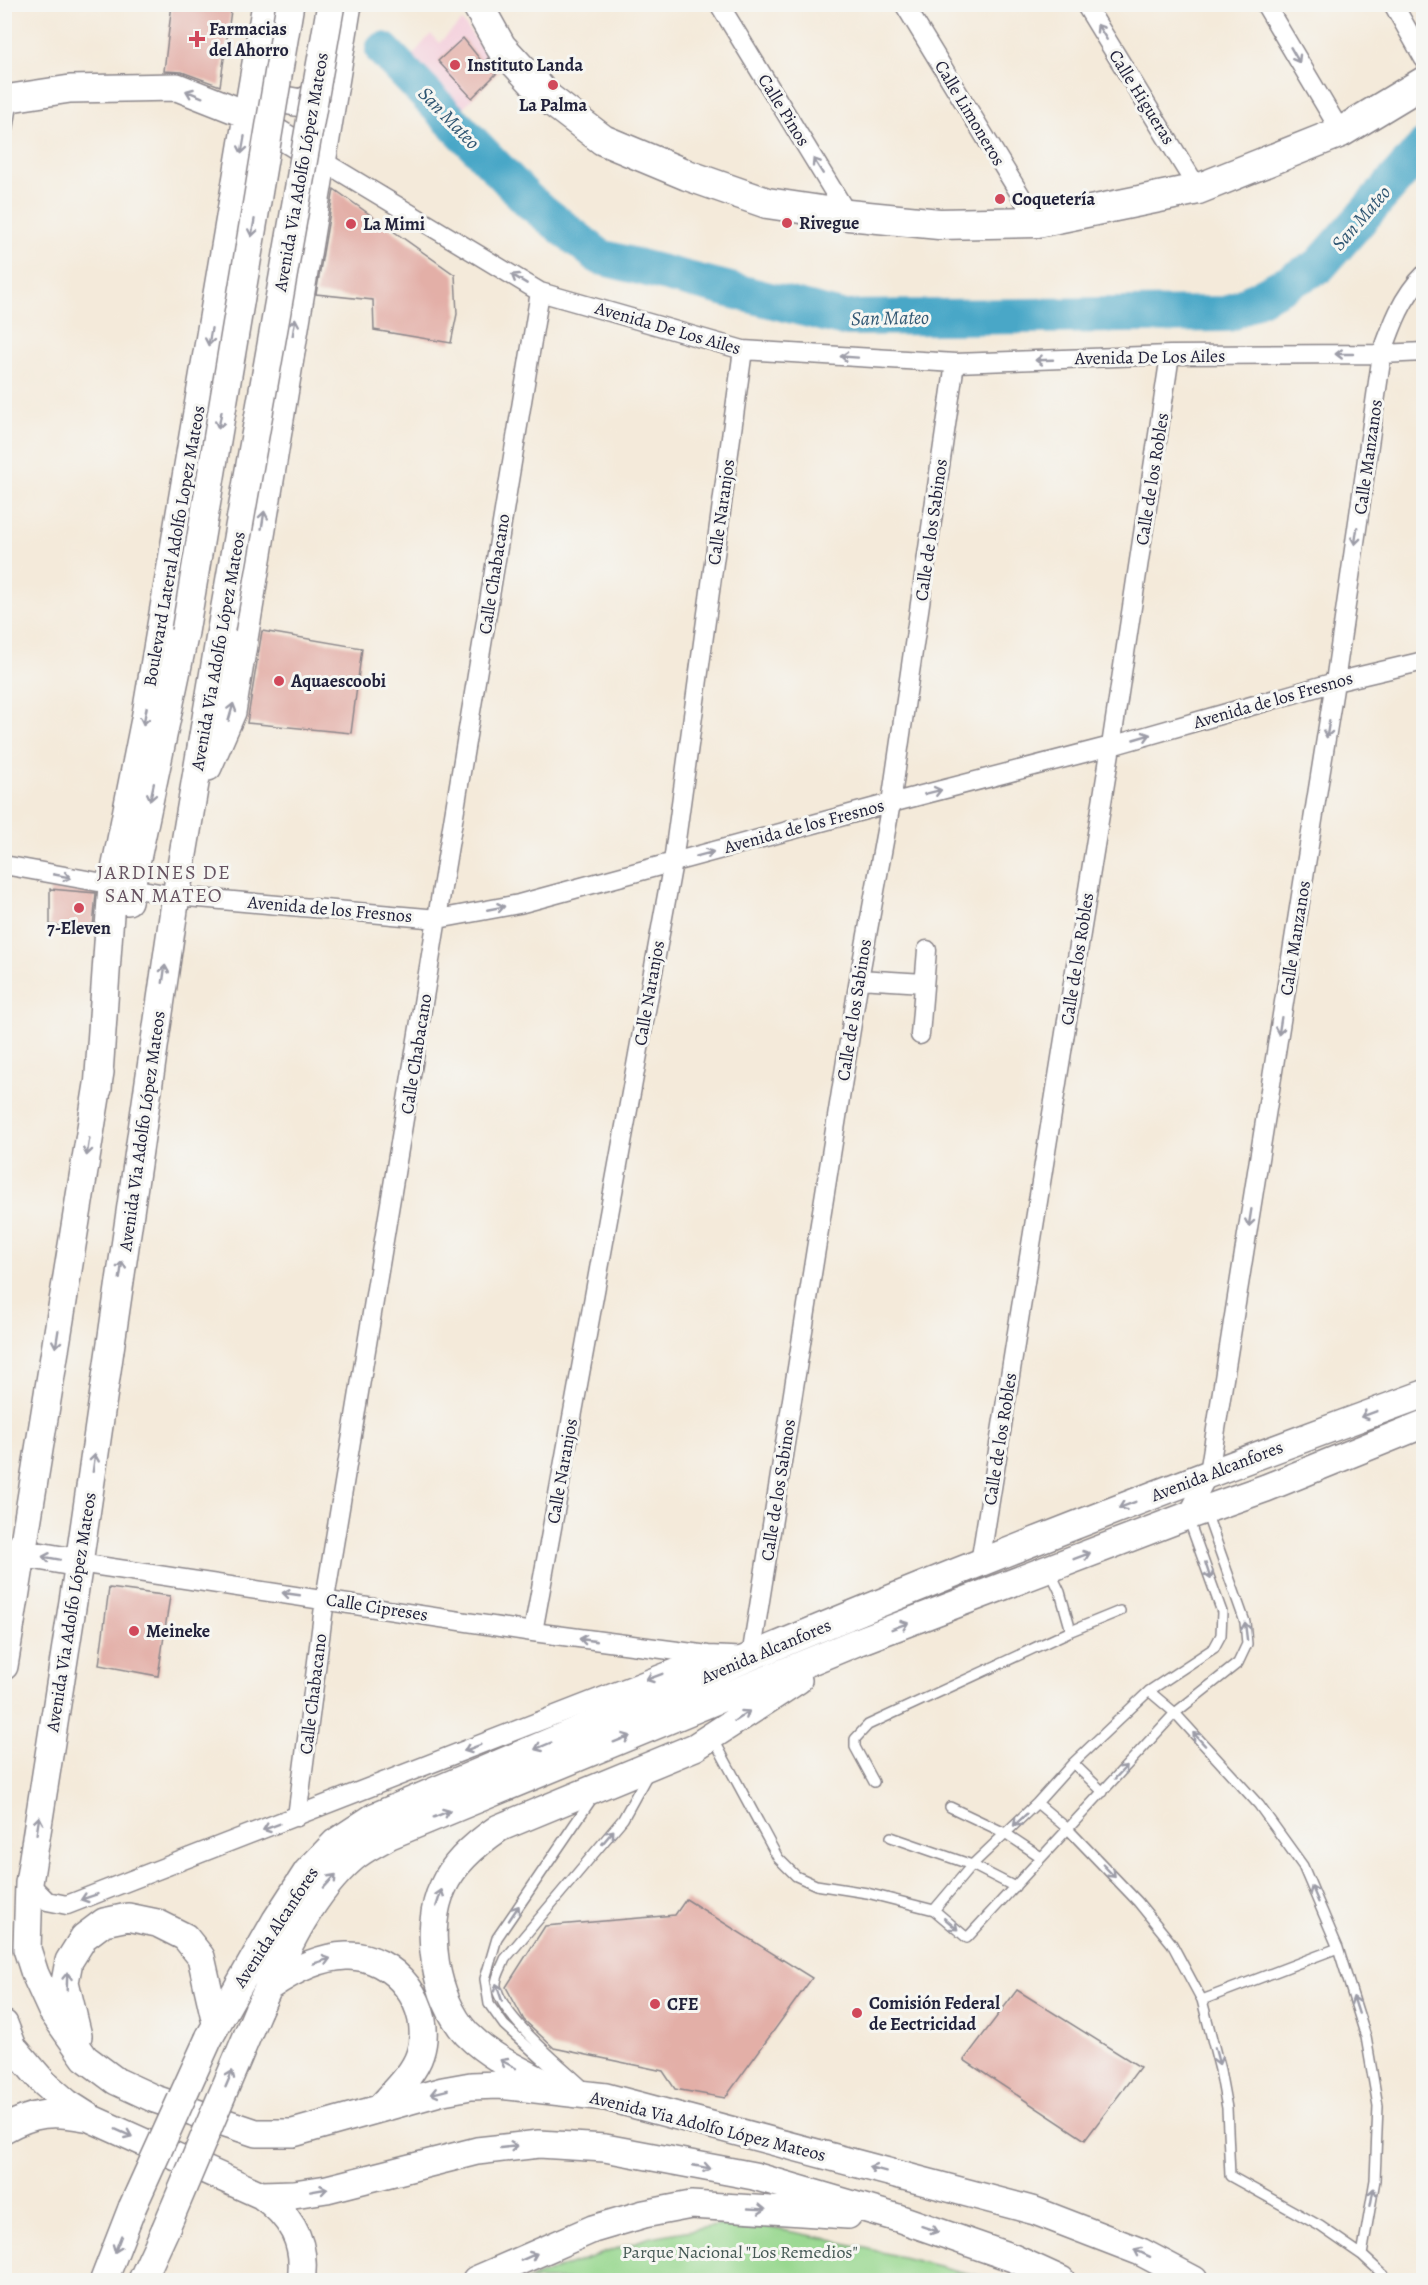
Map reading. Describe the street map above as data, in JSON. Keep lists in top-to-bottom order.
{
  "streets": {
    "main road": [
      "Avenida Via Adolfo López Mateos",
      "Avenida De Los Ailes",
      "Boulevard Lateral Adolfo Lopez Mateos",
      "Avenida Alcanfores",
      "Calle Cipreses"
    ],
    "street": [
      "Calle Higueras",
      "Calle Pinos",
      "Calle Limoneros",
      "Calle Manzanos",
      "Calle de los Robles",
      "Calle Naranjos",
      "Calle de los Sabinos",
      "Calle Chabacano",
      "Avenida de los Fresnos"
    ]
  },
  "crossings": [
    ["Avenida Via Adolfo López Mateos", "Boulevard Lateral Adolfo Lopez Mateos"],
    ["Avenida Via Adolfo López Mateos", "Avenida de los Fresnos"],
    ["Avenida Via Adolfo López Mateos", "Avenida Alcanfores"],
    ["Avenida Via Adolfo López Mateos", "Calle Cipreses"],
    ["Avenida De Los Ailes", "Calle Manzanos"],
    ["Avenida De Los Ailes", "Calle de los Robles"],
    ["Avenida De Los Ailes", "Calle Naranjos"],
    ["Avenida De Los Ailes", "Calle de los Sabinos"],
    ["Avenida De Los Ailes", "Boulevard Lateral Adolfo Lopez Mateos"],
    ["Avenida De Los Ailes", "Calle Chabacano"],
    ["Calle Manzanos", "Avenida de los Fresnos"],
    ["Calle Manzanos", "Avenida Alcanfores"],
    ["Calle de los Robles", "Avenida de los Fresnos"],
    ["Calle de los Robles", "Avenida Alcanfores"],
    ["Calle Naranjos", "Avenida de los Fresnos"],
    ["Calle Naranjos", "Calle Cipreses"],
    ["Calle de los Sabinos", "Avenida de los Fresnos"],
    ["Calle de los Sabinos", "Avenida Alcanfores"],
    ["Calle de los Sabinos", "Calle Cipreses"],
    ["Boulevard Lateral Adolfo Lopez Mateos", "Avenida de los Fresnos"],
    ["Calle Chabacano", "Avenida de los Fresnos"],
    ["Calle Chabacano", "Avenida Alcanfores"],
    ["Calle Chabacano", "Calle Cipreses"],
    ["Avenida Alcanfores", "Calle Cipreses"]
  ],
  "one_way": [
    "Calle Pinos",
    "Avenida De Los Ailes",
    "Calle Manzanos",
    "Avenida de los Fresnos",
    "Calle Cipreses"
  ],
  "districts": ["JARDINES DE SAN MATEO"],
  "water": ["San Mateo"],
  "parks": ["Parque Nacional \"Los Remedios\""],
  "places": {
    "health": ["Farmacias del Ahorro"],
    "other": [
      "Instituto Landa",
      "La Palma",
      "Coquetería",
      "Rivegue",
      "La Mimi",
      "Aquaescoobi",
      "7-Eleven",
      "Meineke",
      "CFE",
      "Comisión Federal de Eectricidad"
    ]
  }
}
